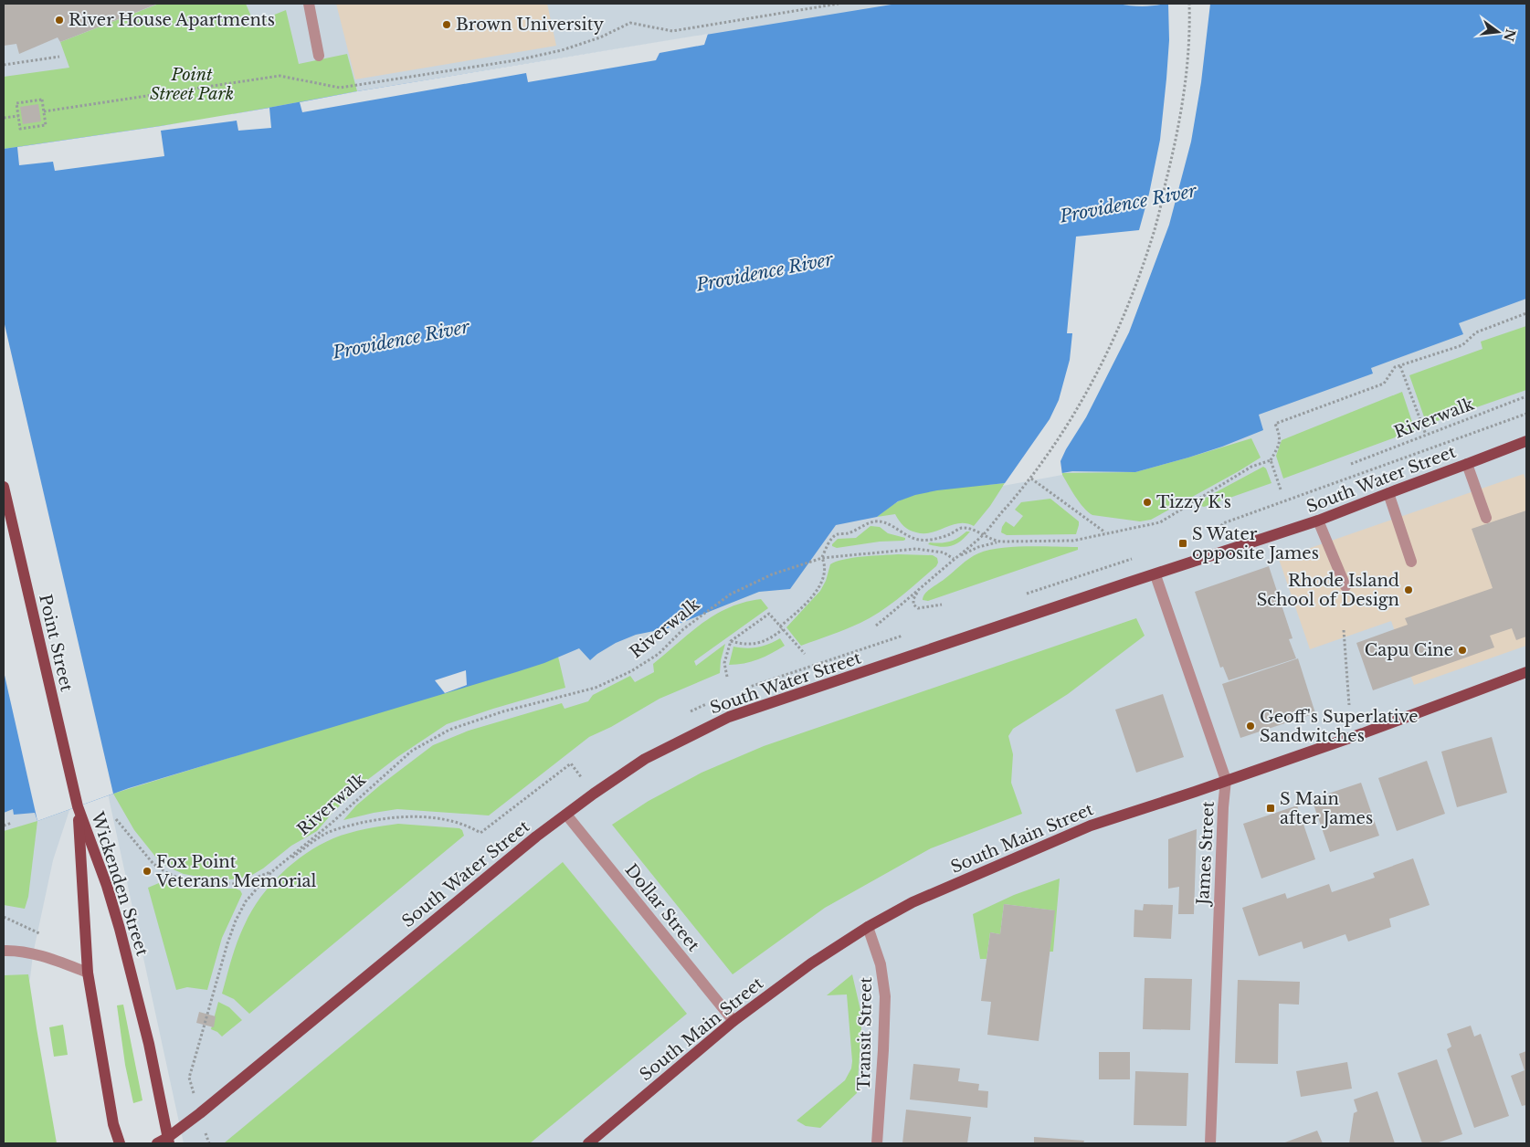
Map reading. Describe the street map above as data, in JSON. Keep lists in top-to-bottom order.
{
  "streets": {
    "main road": [
      "South Water Street",
      "Point Street",
      "South Main Street",
      "Wickenden Street"
    ],
    "street": ["James Street", "Dollar Street", "Transit Street"],
    "path": ["Riverwalk"]
  },
  "crossings": [
    ["South Water Street", "James Street"],
    ["South Water Street", "Wickenden Street"],
    ["South Water Street", "Dollar Street"],
    ["Point Street", "Wickenden Street"],
    ["South Main Street", "James Street"],
    ["South Main Street", "Dollar Street"],
    ["South Main Street", "Transit Street"]
  ],
  "water": ["Providence River"],
  "parks": ["Point Street Park"],
  "places": {
    "other": [
      "River House Apartments",
      "Brown University",
      "Tizzy K's",
      "Rhode Island School of Design",
      "Capu Cine",
      "Geoff's Superlative Sandwitches",
      "Fox Point Veterans Memorial"
    ],
    "transit": ["S Water opposite James", "S Main after James"]
  },
  "north": "right"
}
